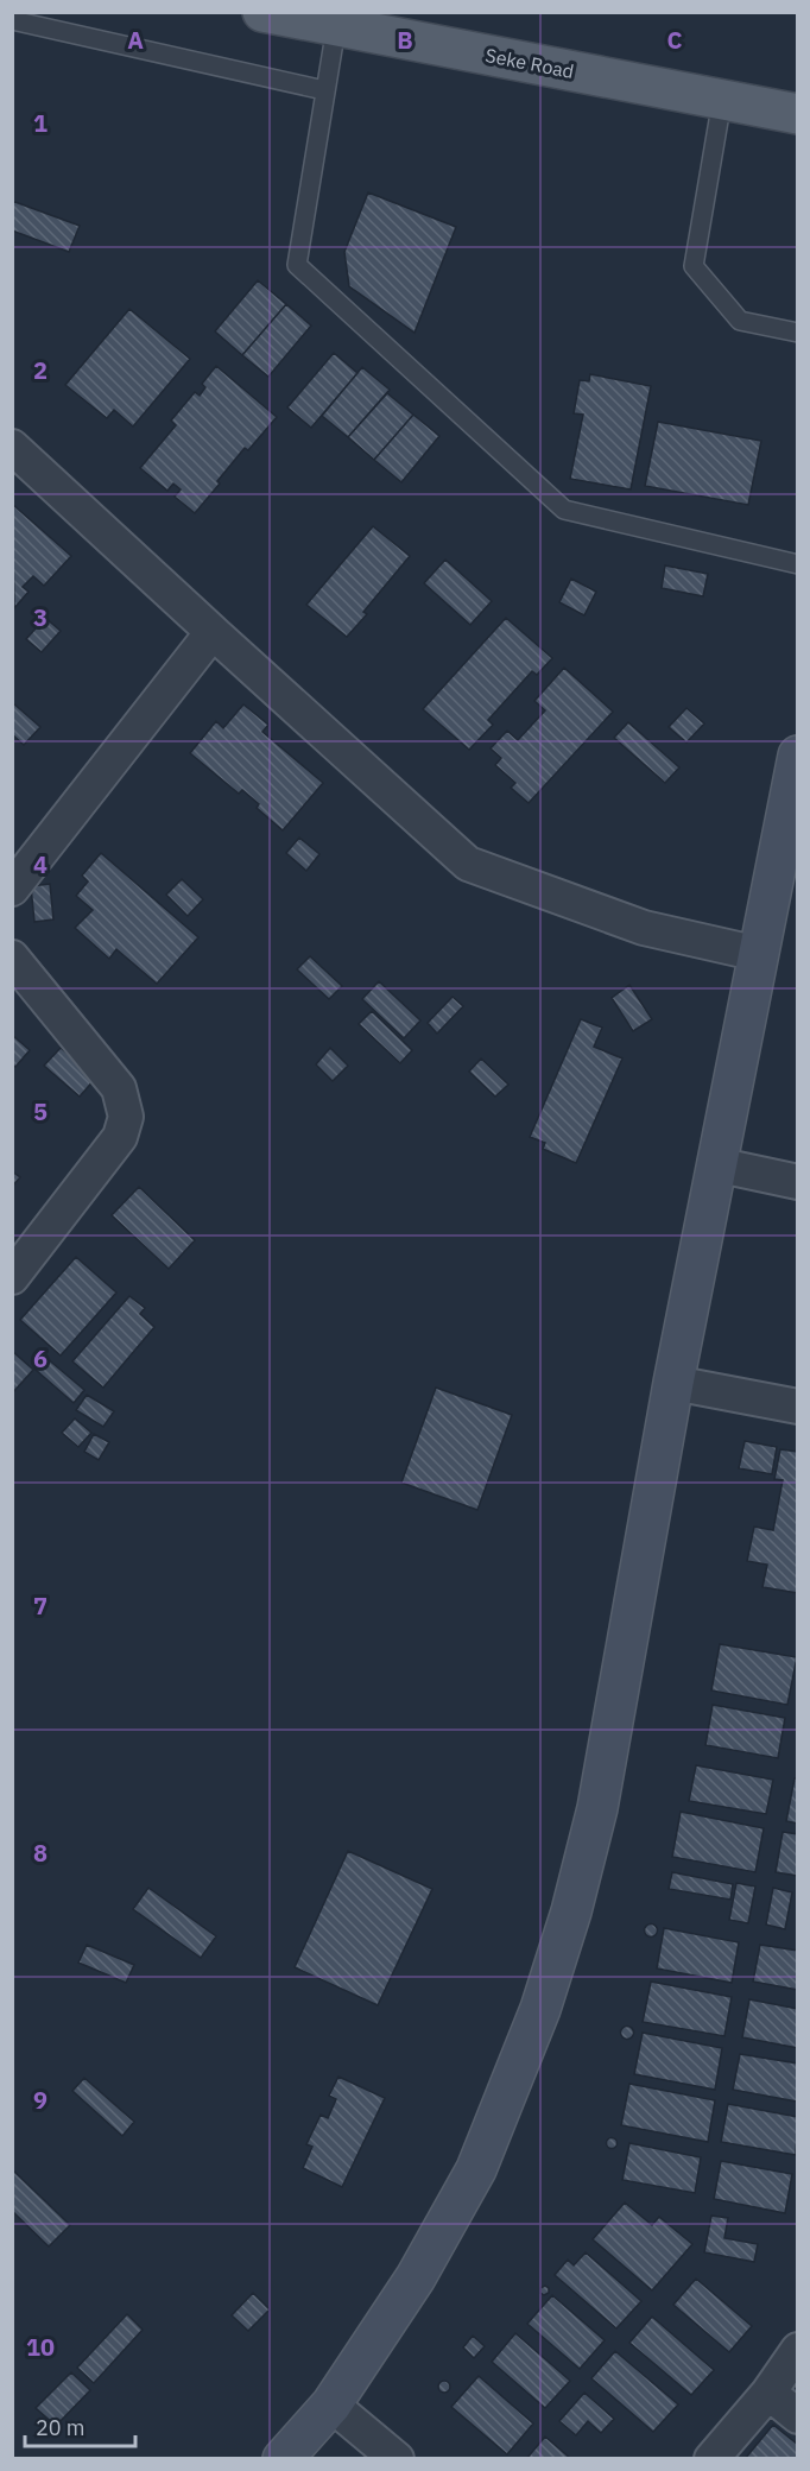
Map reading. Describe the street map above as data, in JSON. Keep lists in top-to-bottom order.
{
  "streets": {
    "main road": ["Seke Road"]
  },
  "scale_bar": "20 m",
  "grid": {
    "columns": ["A", "B", "C"],
    "rows": [
      "1",
      "2",
      "3",
      "4",
      "5",
      "6",
      "7",
      "8",
      "9",
      "10"
    ]
  }
}
